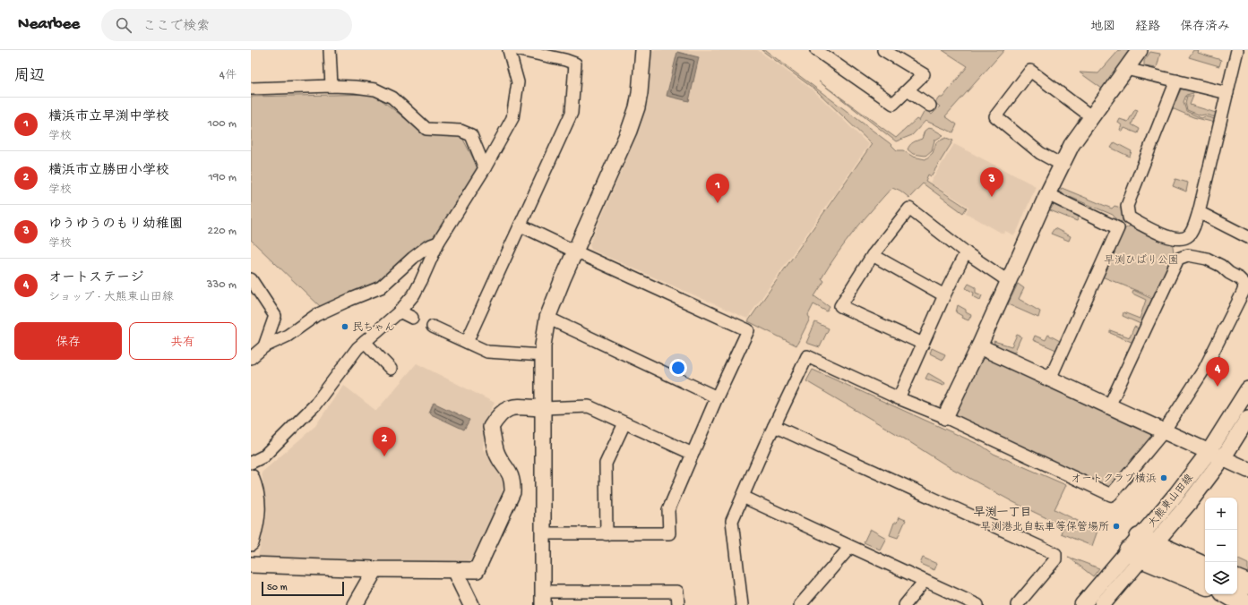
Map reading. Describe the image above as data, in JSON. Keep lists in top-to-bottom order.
{
  "streets": {
    "street": ["大熊東山田線"]
  },
  "districts": ["早渕一丁目"],
  "parks": ["早渕ひばり公園"],
  "places": ["民ちゃん", "オートクラブ横浜", "早渕港北自転車等保管場所"],
  "scale_bar": "50 m",
  "page": {
    "header": "Nearbee",
    "search": "ここで検索",
    "nav": ["地図", "経路", "保存済み"],
    "heading": ["周辺", "4件"],
    "list": [
      {
        "mark": "1",
        "name": "横浜市立早渕中学校",
        "note": "学校",
        "value": "100 m"
      },
      {
        "mark": "2",
        "name": "横浜市立勝田小学校",
        "note": "学校",
        "value": "190 m"
      },
      {
        "mark": "3",
        "name": "ゆうゆうのもり幼稚園",
        "note": "学校",
        "value": "220 m"
      },
      {
        "mark": "4",
        "name": "オートステージ",
        "note": "ショップ · 大熊東山田線",
        "value": "330 m"
      }
    ],
    "pins": [
      "3",
      "1",
      "4",
      "2"
    ],
    "buttons": ["保存", "共有"],
    "map_buttons": ["+", "−"],
    "scale": "50 m"
  }
}
